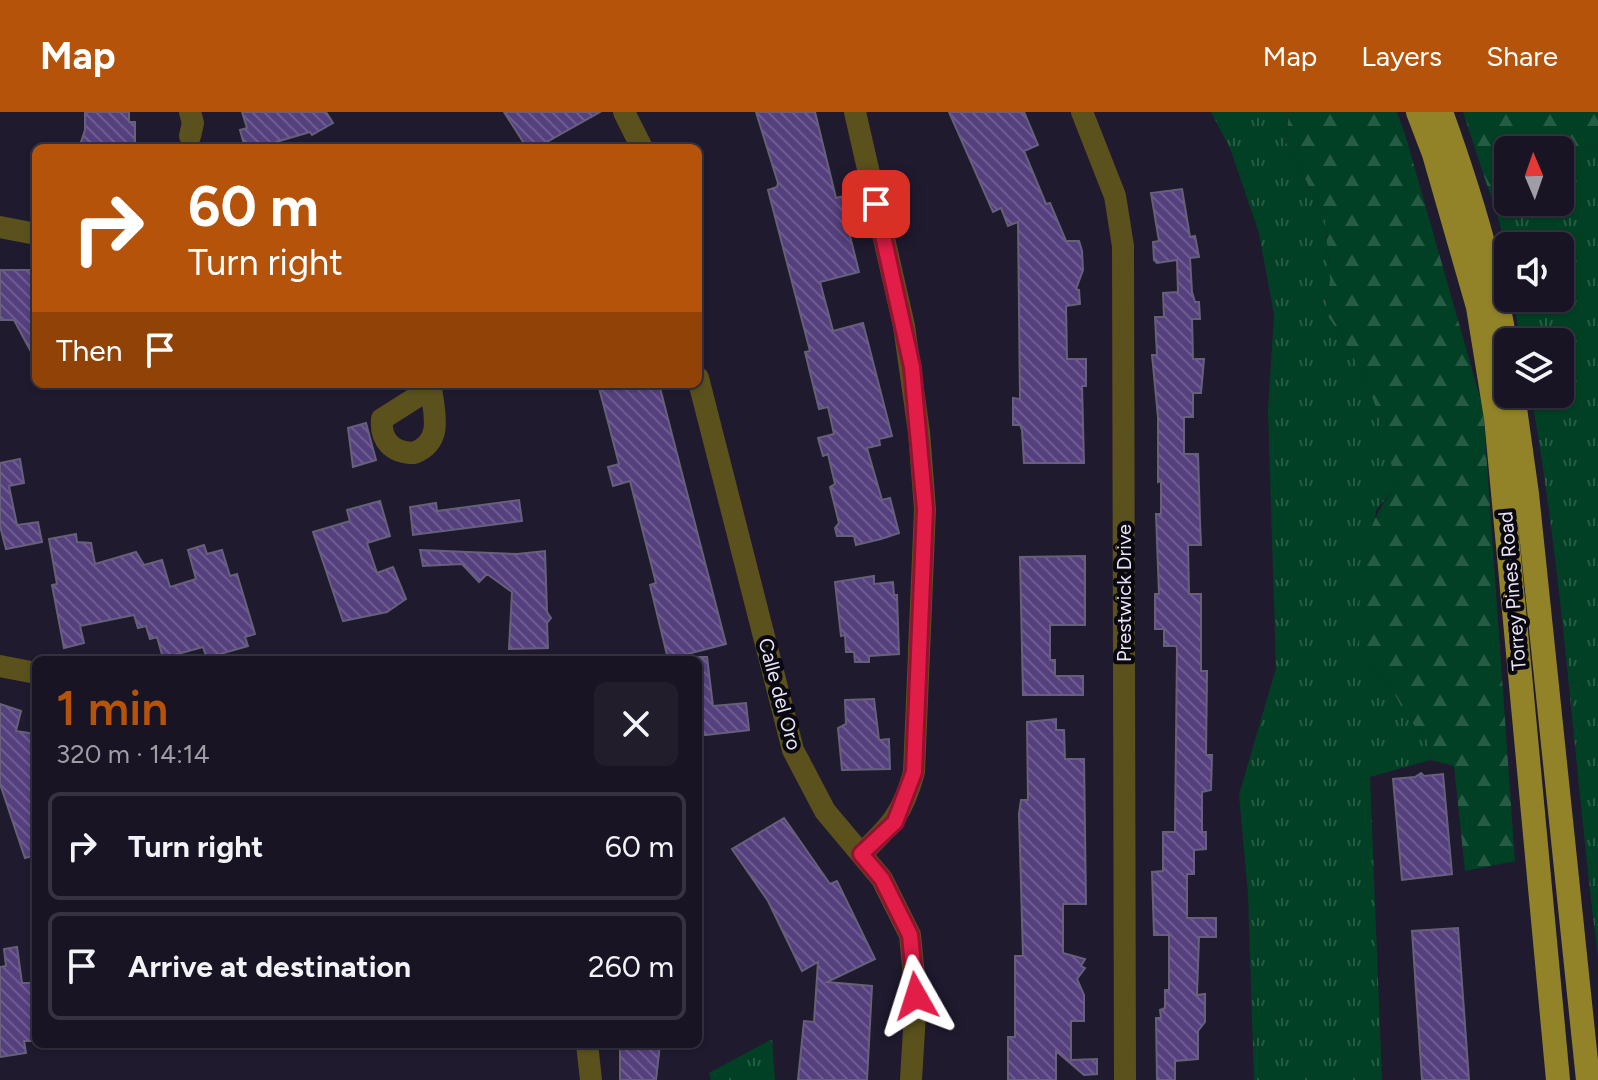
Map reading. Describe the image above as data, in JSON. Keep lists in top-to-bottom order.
{
  "streets": {
    "main road": ["Torrey Pines Road"],
    "street": ["Prestwick Drive", "Calle del Oro"]
  },
  "north": "top",
  "page": {
    "header": "Map",
    "nav": ["Map", "Layers", "Share"],
    "turn": ["60 m", "Turn right"],
    "then": "Then",
    "heading": ["1 min", "320 m · 14:14"],
    "list": [
      {
        "name": "Turn right",
        "value": "60 m"
      },
      {
        "name": "Arrive at destination",
        "value": "260 m"
      }
    ]
  }
}
